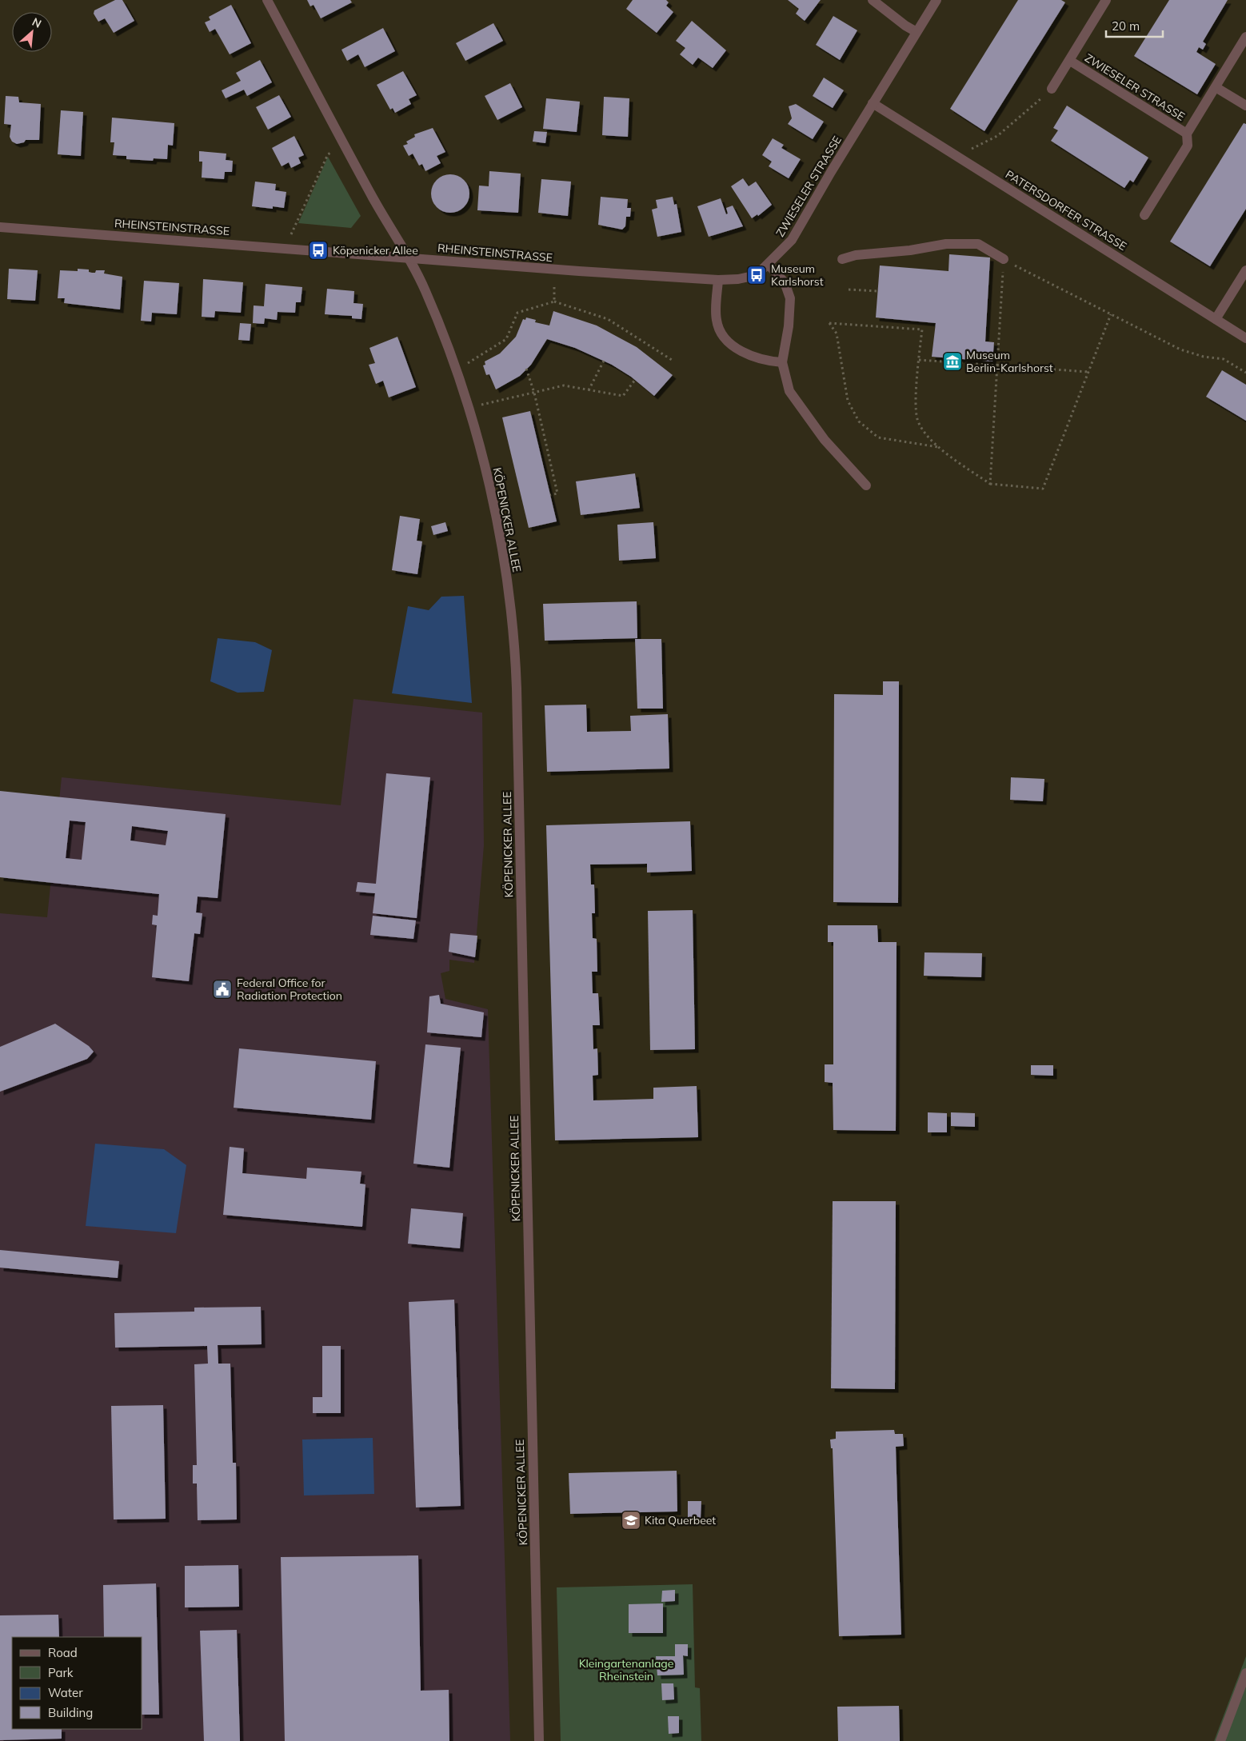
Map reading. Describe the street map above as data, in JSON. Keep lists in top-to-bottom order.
{
  "streets": {
    "street": [
      "ZWIESELER STRASSE",
      "PATERSDORFER STRASSE",
      "RHEINSTEINSTRASSE",
      "KÖPENICKER ALLEE"
    ]
  },
  "crossings": [
    ["ZWIESELER STRASSE", "PATERSDORFER STRASSE"],
    ["ZWIESELER STRASSE", "RHEINSTEINSTRASSE"],
    ["RHEINSTEINSTRASSE", "KÖPENICKER ALLEE"]
  ],
  "parks": ["Kleingartenanlage Rheinstein"],
  "places": {
    "bus stop": ["Köpenicker Allee", "Museum Karlshorst"],
    "museum": ["Museum Berlin-Karlshorst"],
    "public building": ["Federal Office for Radiation Protection"],
    "school or university": ["Kita Querbeet"]
  },
  "legend": [
    "Road",
    "Park",
    "Water",
    "Building"
  ],
  "scale_bar": "20 m",
  "north": "top right"
}
